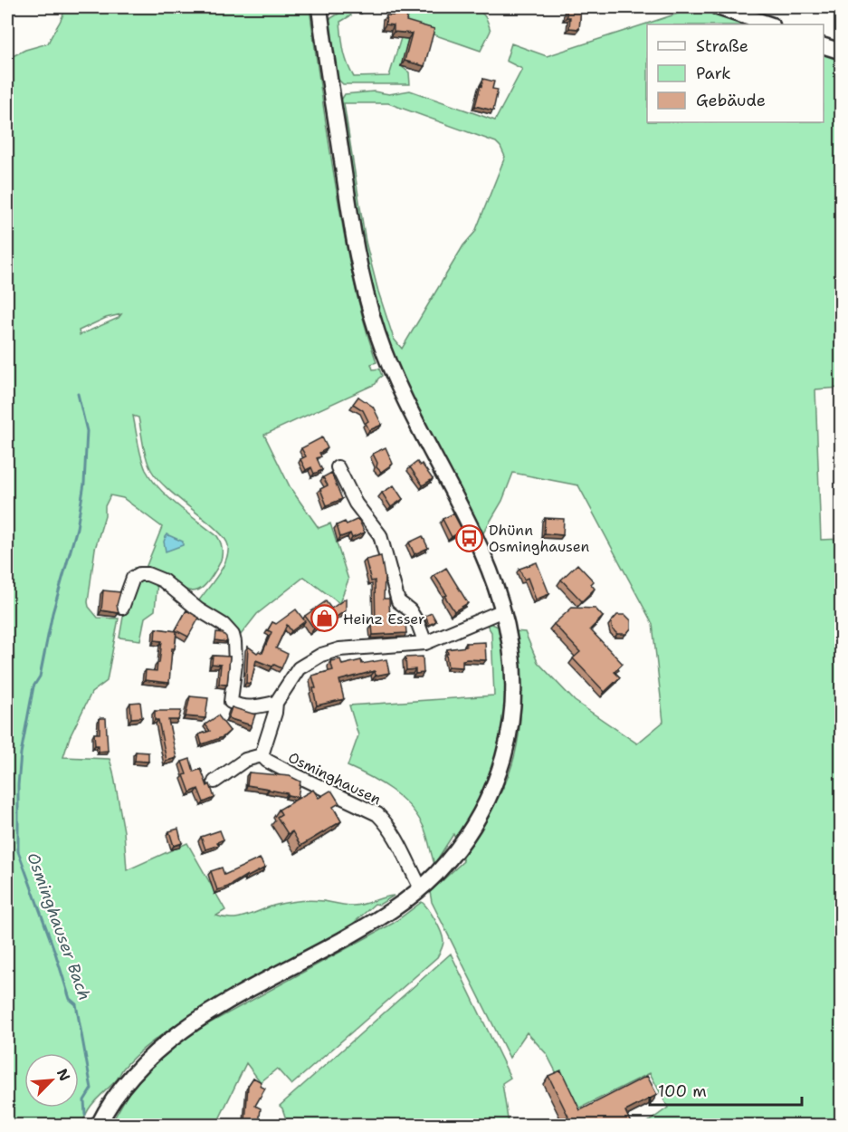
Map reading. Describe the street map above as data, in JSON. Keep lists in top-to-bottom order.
{
  "streets": {
    "street": ["Osminghausen"]
  },
  "water": ["Osminghauser Bach"],
  "places": {
    "bus stop": ["Dhünn Osminghausen"],
    "shop": ["Heinz Esser"]
  },
  "legend": ["Straße", "Park", "Gebäude"],
  "scale_bar": "100 m",
  "north": "top right"
}
